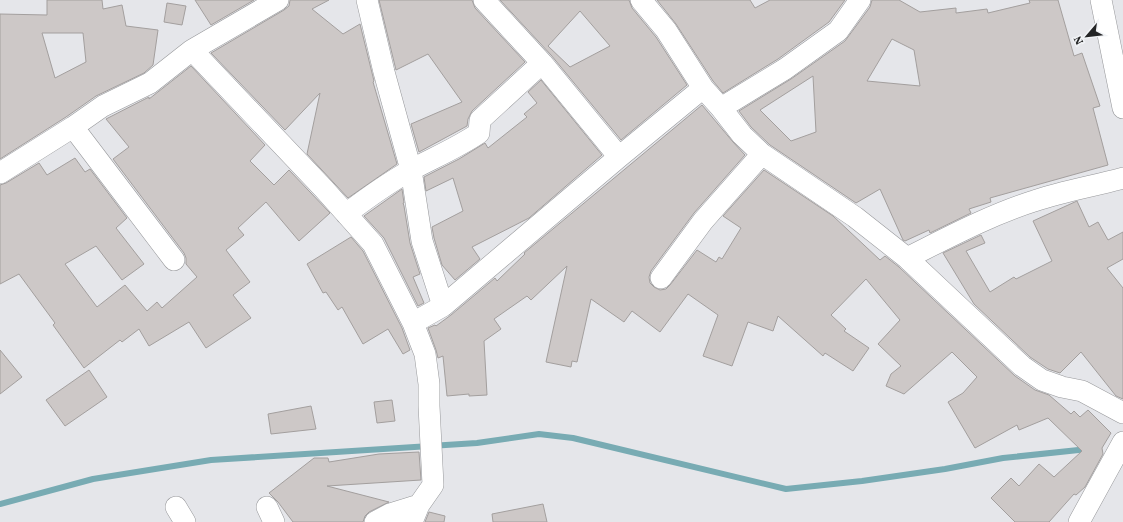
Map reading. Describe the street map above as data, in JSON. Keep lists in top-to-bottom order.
{
  "north": "bottom left"
}
